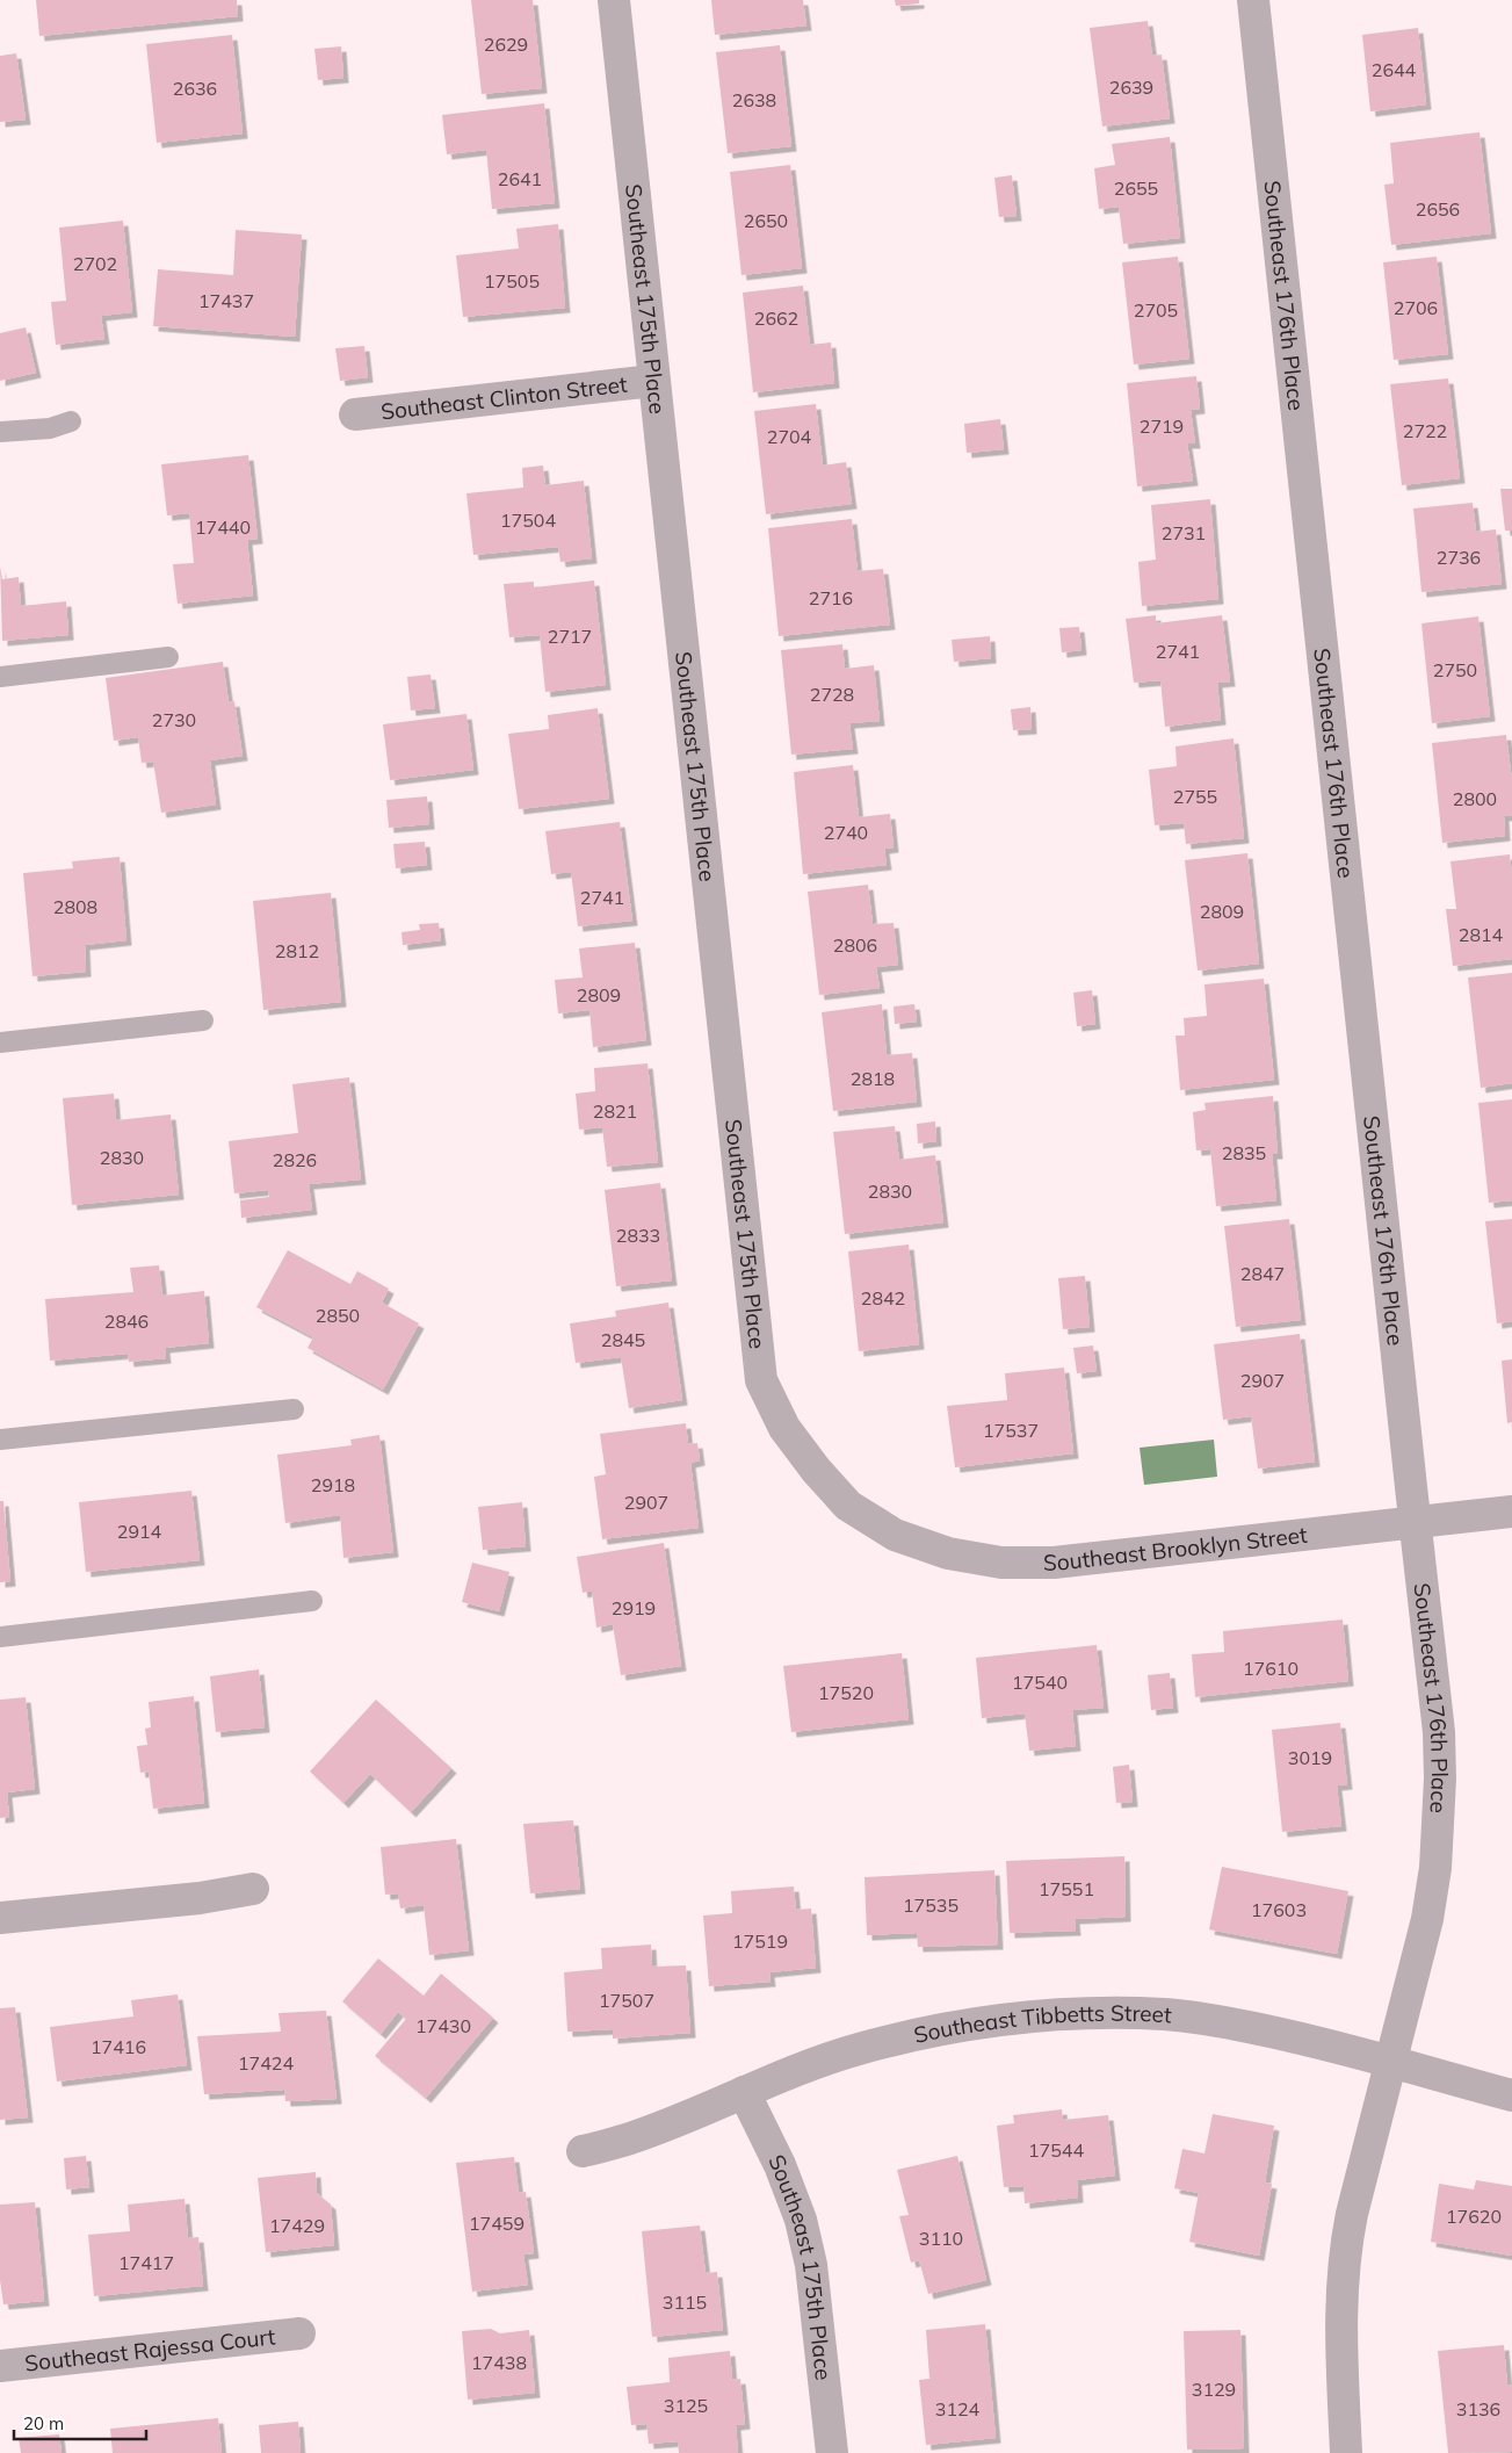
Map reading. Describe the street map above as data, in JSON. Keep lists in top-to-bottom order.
{
  "streets": {
    "street": [
      "Southeast 176th Place",
      "Southeast 175th Place",
      "Southeast Clinton Street",
      "Southeast Brooklyn Street",
      "Southeast Tibbetts Street",
      "Southeast Rajessa Court"
    ]
  },
  "crossings": [
    ["Southeast 176th Place", "Southeast Brooklyn Street"],
    ["Southeast 176th Place", "Southeast Tibbetts Street"],
    ["Southeast 175th Place", "Southeast Clinton Street"],
    ["Southeast 175th Place", "Southeast Brooklyn Street"],
    ["Southeast 175th Place", "Southeast Tibbetts Street"]
  ],
  "house_numbers": [
    "2629",
    "2644",
    "2639",
    "2636",
    "2638",
    "2641",
    "2655",
    "2656",
    "2650",
    "2702",
    "17505",
    "17437",
    "2706",
    "2705",
    "2662",
    "2719",
    "2722",
    "2704",
    "17504",
    "17440",
    "2731",
    "2736",
    "2716",
    "2717",
    "2741",
    "2750",
    "2728",
    "2730",
    "2755",
    "2800",
    "2740",
    "2741",
    "2808",
    "2809",
    "2814",
    "2806",
    "2812",
    "2809",
    "2818",
    "2821",
    "2835",
    "2830",
    "2826",
    "2830",
    "2833",
    "2847",
    "2842",
    "2850",
    "2846",
    "2845",
    "2907",
    "17537",
    "2918",
    "2907",
    "2914",
    "2919",
    "17610",
    "17540",
    "17520",
    "3019",
    "17551",
    "17535",
    "17603",
    "17519",
    "17507",
    "17430",
    "17416",
    "17424",
    "17544",
    "17620",
    "17459",
    "17429",
    "3110",
    "17417",
    "3115",
    "17438",
    "3129",
    "3125",
    "3124",
    "3136"
  ],
  "scale_bar": "20 m"
}
